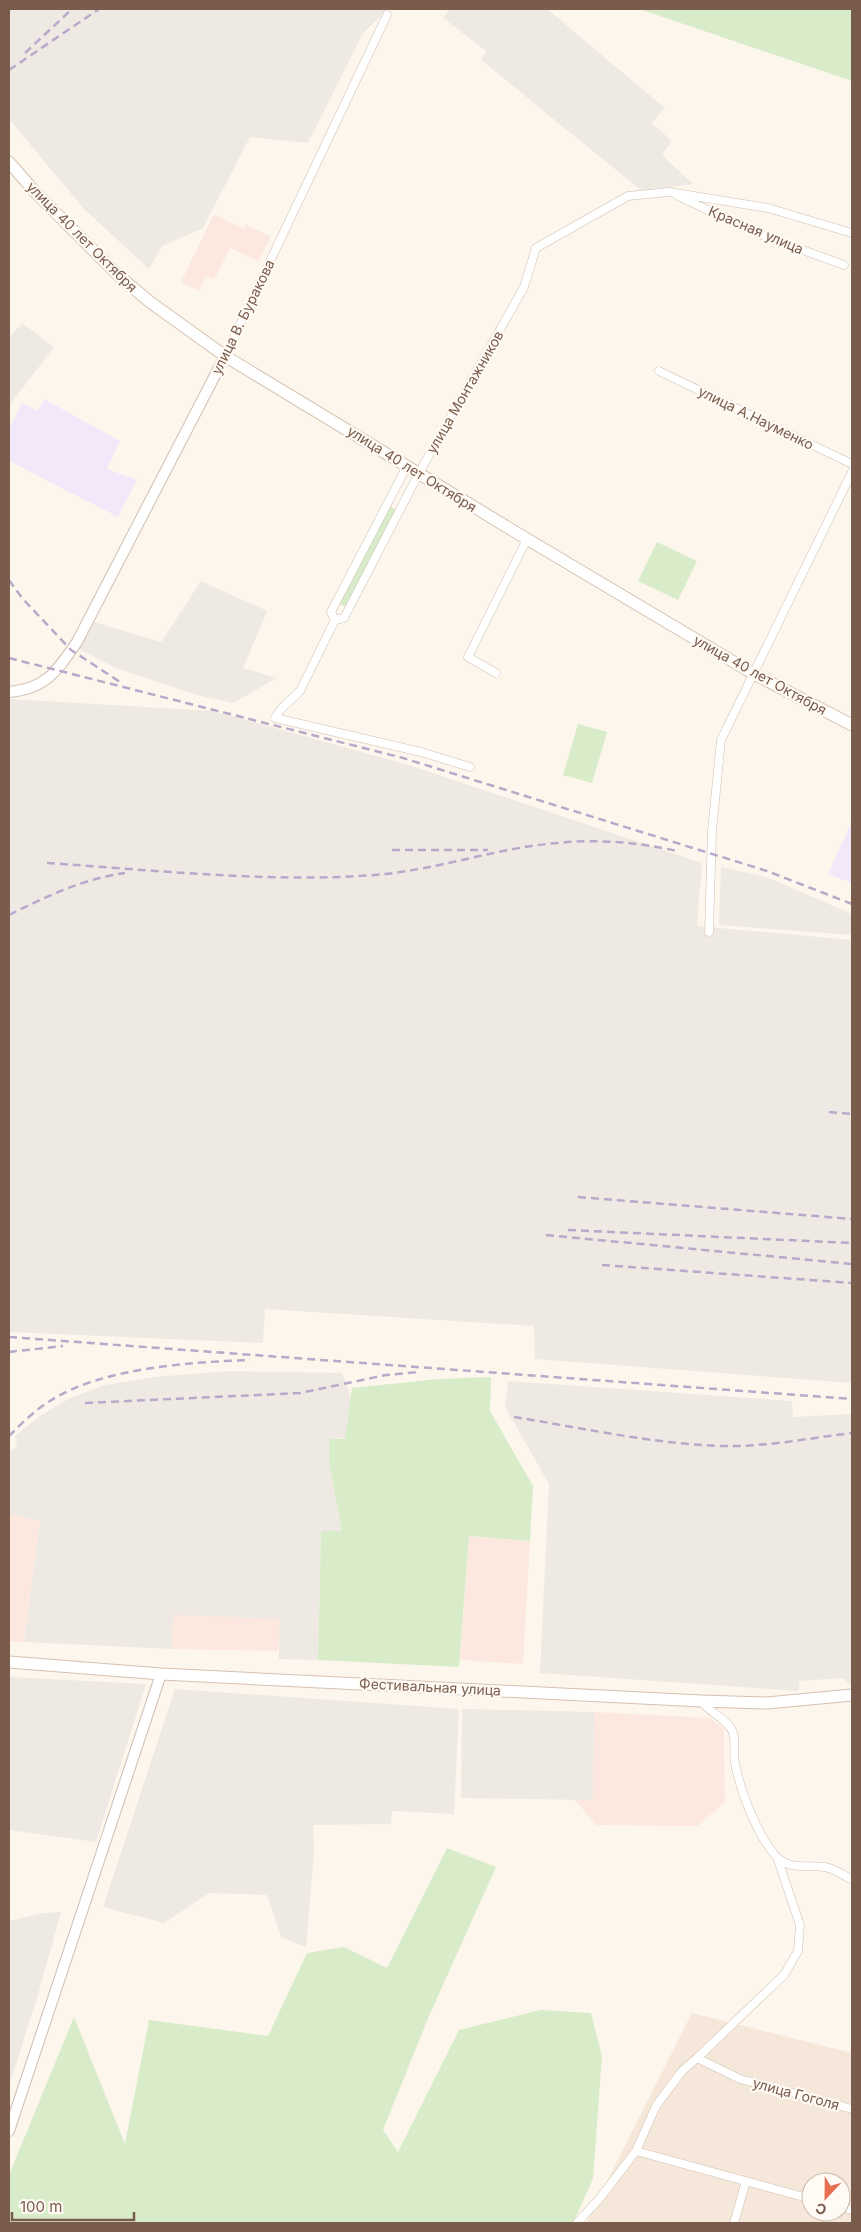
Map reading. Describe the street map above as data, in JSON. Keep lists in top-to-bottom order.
{
  "streets": {
    "main road": ["улица 40 лет Октября", "Фестивальная улица"],
    "street": [
      "Красная улица",
      "улица В. Буракова",
      "улица Монтажников",
      "улица А.Науменко",
      "улица Гоголя"
    ]
  },
  "crossings": [
    ["Красная улица", "улица Монтажников"],
    ["улица 40 лет Октября", "улица В. Буракова"],
    ["улица 40 лет Октября", "улица Монтажников"]
  ],
  "scale_bar": "100 m",
  "north": "bottom"
}
